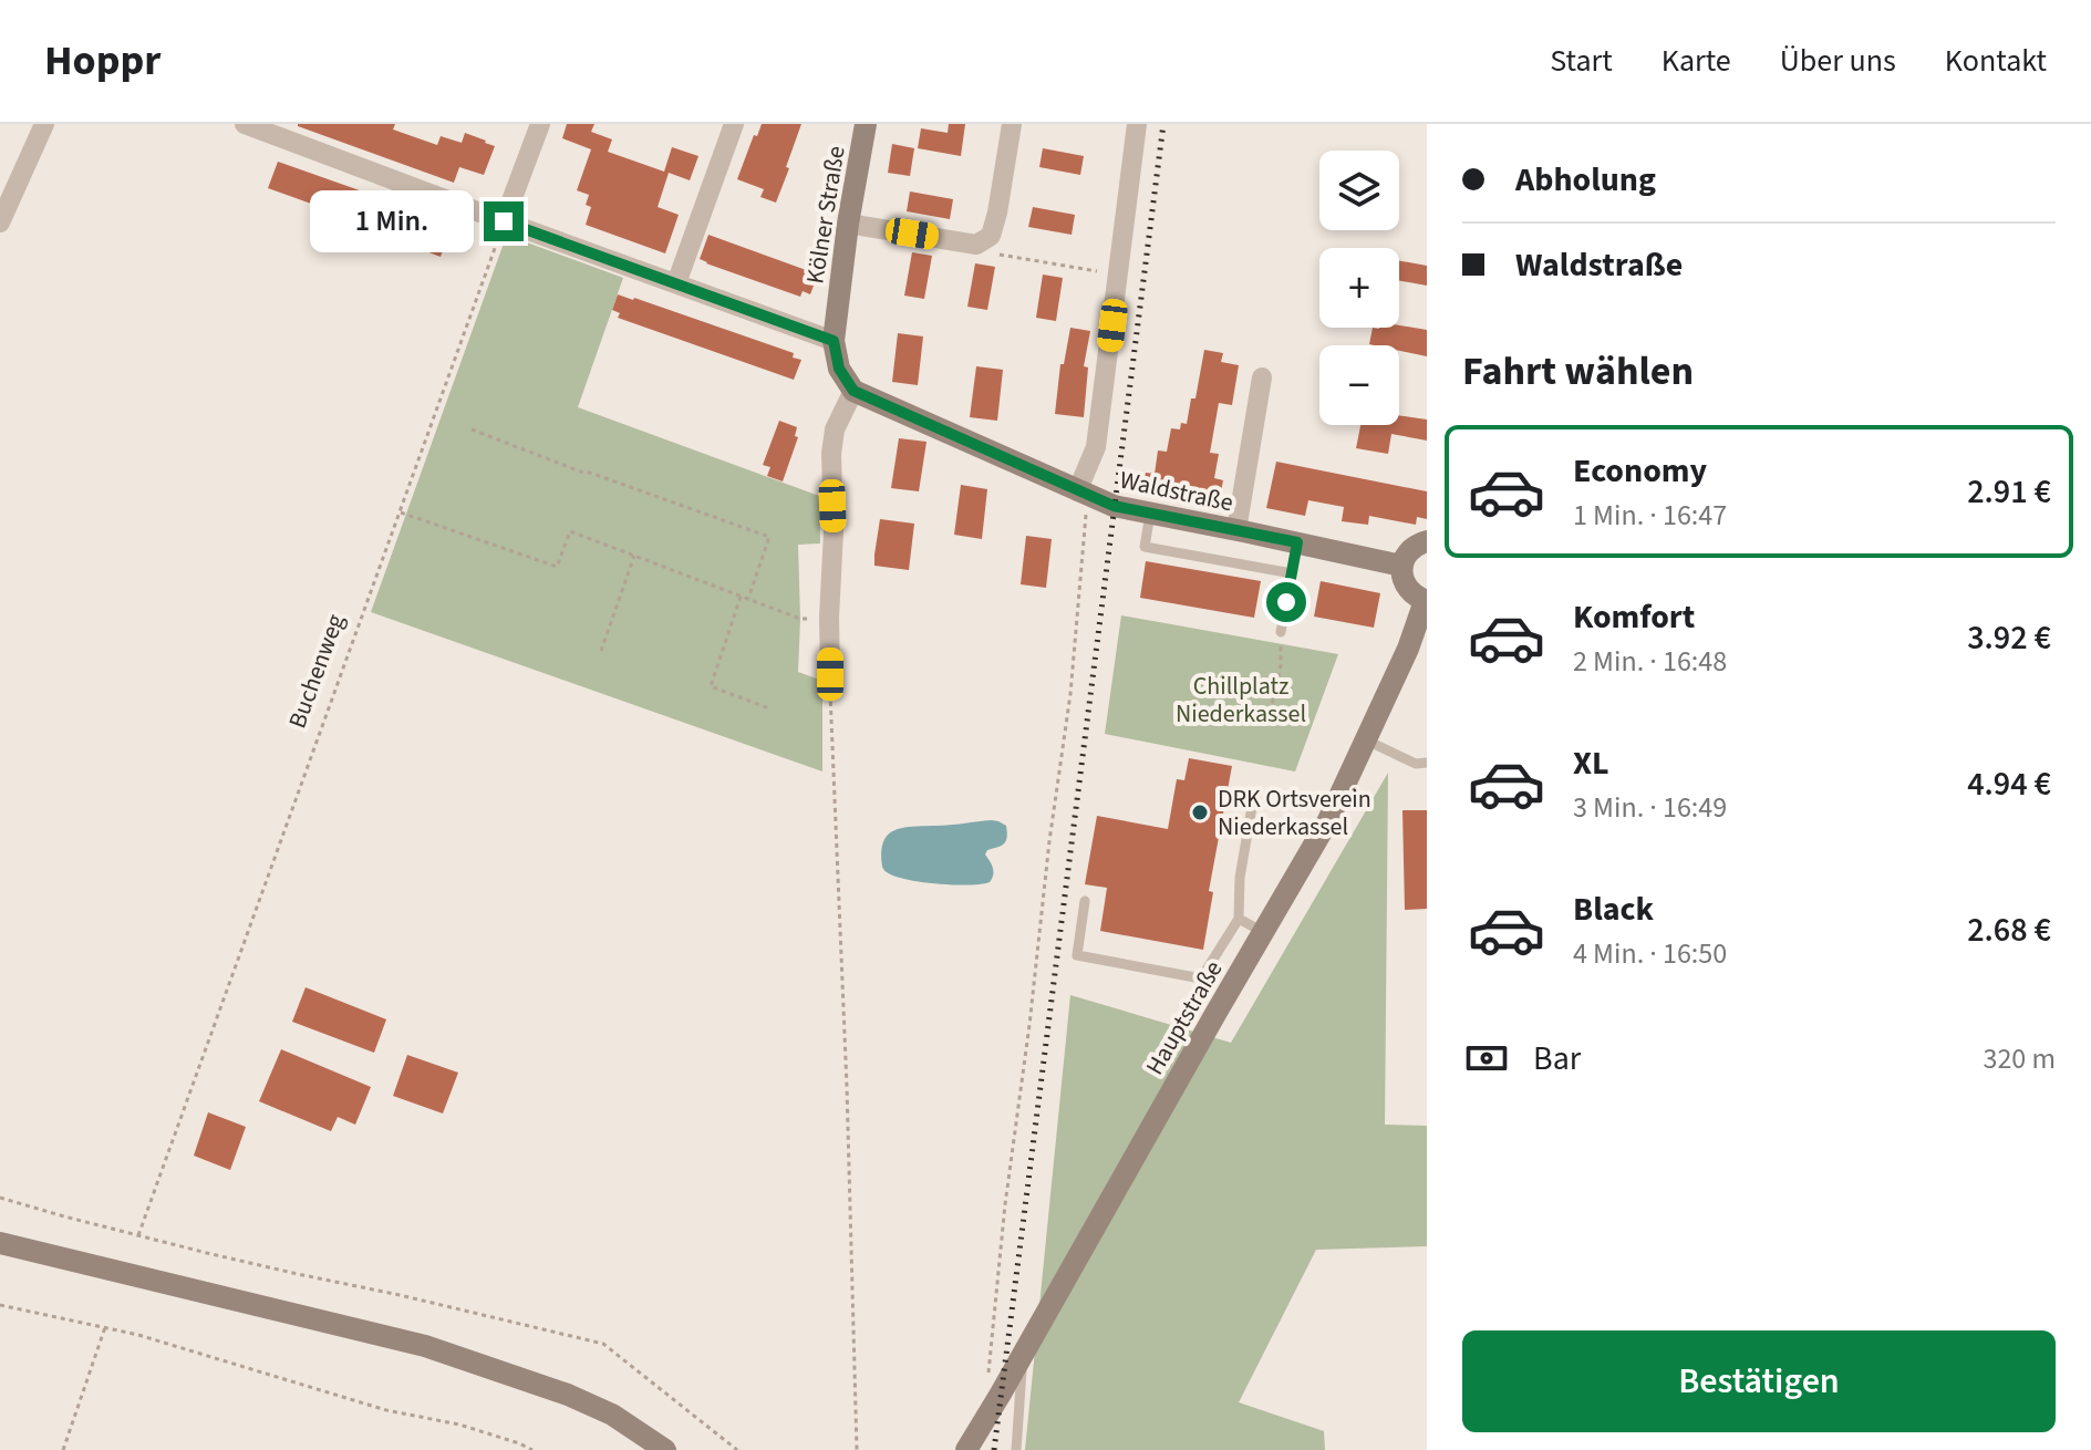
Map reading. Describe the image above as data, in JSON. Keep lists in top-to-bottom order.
{
  "streets": {
    "street": ["Kölner Straße", "Waldstraße", "Hauptstraße"],
    "path": ["Buchenweg"]
  },
  "crossings": [
    ["Kölner Straße", "Waldstraße"]
  ],
  "parks": ["Chillplatz Niederkassel"],
  "places": ["DRK Ortsverein Niederkassel"],
  "page": {
    "header": "Hoppr",
    "nav": [
      "Start",
      "Karte",
      "Über uns",
      "Kontakt"
    ],
    "banner": ["Abholung", "Waldstraße"],
    "map_buttons": ["+", "−"],
    "bubble": "1 Min.",
    "heading": "Fahrt wählen",
    "list": [
      {
        "name": "Economy",
        "note": "1 Min. · 16:47",
        "value": "2.91 €"
      },
      {
        "name": "Komfort",
        "note": "2 Min. · 16:48",
        "value": "3.92 €"
      },
      {
        "name": "XL",
        "note": "3 Min. · 16:49",
        "value": "4.94 €"
      },
      {
        "name": "Black",
        "note": "4 Min. · 16:50",
        "value": "2.68 €"
      }
    ],
    "pay": ["Bar", "320 m"],
    "buttons": "Bestätigen"
  }
}
